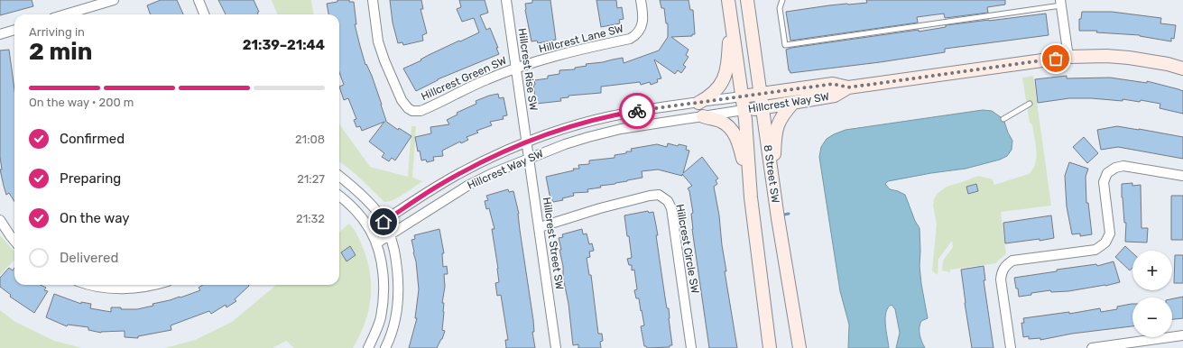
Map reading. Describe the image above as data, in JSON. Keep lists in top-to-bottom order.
{
  "streets": {
    "main road": ["Hillcrest Way SW", "8 Street SW"],
    "street": [
      "Hillcrest Lane SW",
      "Hillcrest Rise SW",
      "Hillcrest Green SW",
      "Hillcrest Street SW",
      "Hillcrest Circle SW"
    ]
  },
  "crossings": [
    ["Hillcrest Lane SW", "Hillcrest Rise SW"],
    ["Hillcrest Lane SW", "Hillcrest Green SW"],
    ["Hillcrest Rise SW", "Hillcrest Green SW"],
    ["Hillcrest Rise SW", "Hillcrest Way SW"],
    ["Hillcrest Rise SW", "Hillcrest Street SW"],
    ["Hillcrest Way SW", "8 Street SW"],
    ["Hillcrest Way SW", "Hillcrest Street SW"],
    ["Hillcrest Street SW", "Hillcrest Circle SW"]
  ],
  "page": {
    "heading": ["2 min", "Arriving in", "21:39–21:44"],
    "bar": "On the way · 200 m",
    "list": [
      ["Confirmed", "21:08"],
      ["Preparing", "21:27"],
      ["On the way", "21:32"],
      "Delivered"
    ],
    "map_buttons": ["+", "−"]
  }
}
